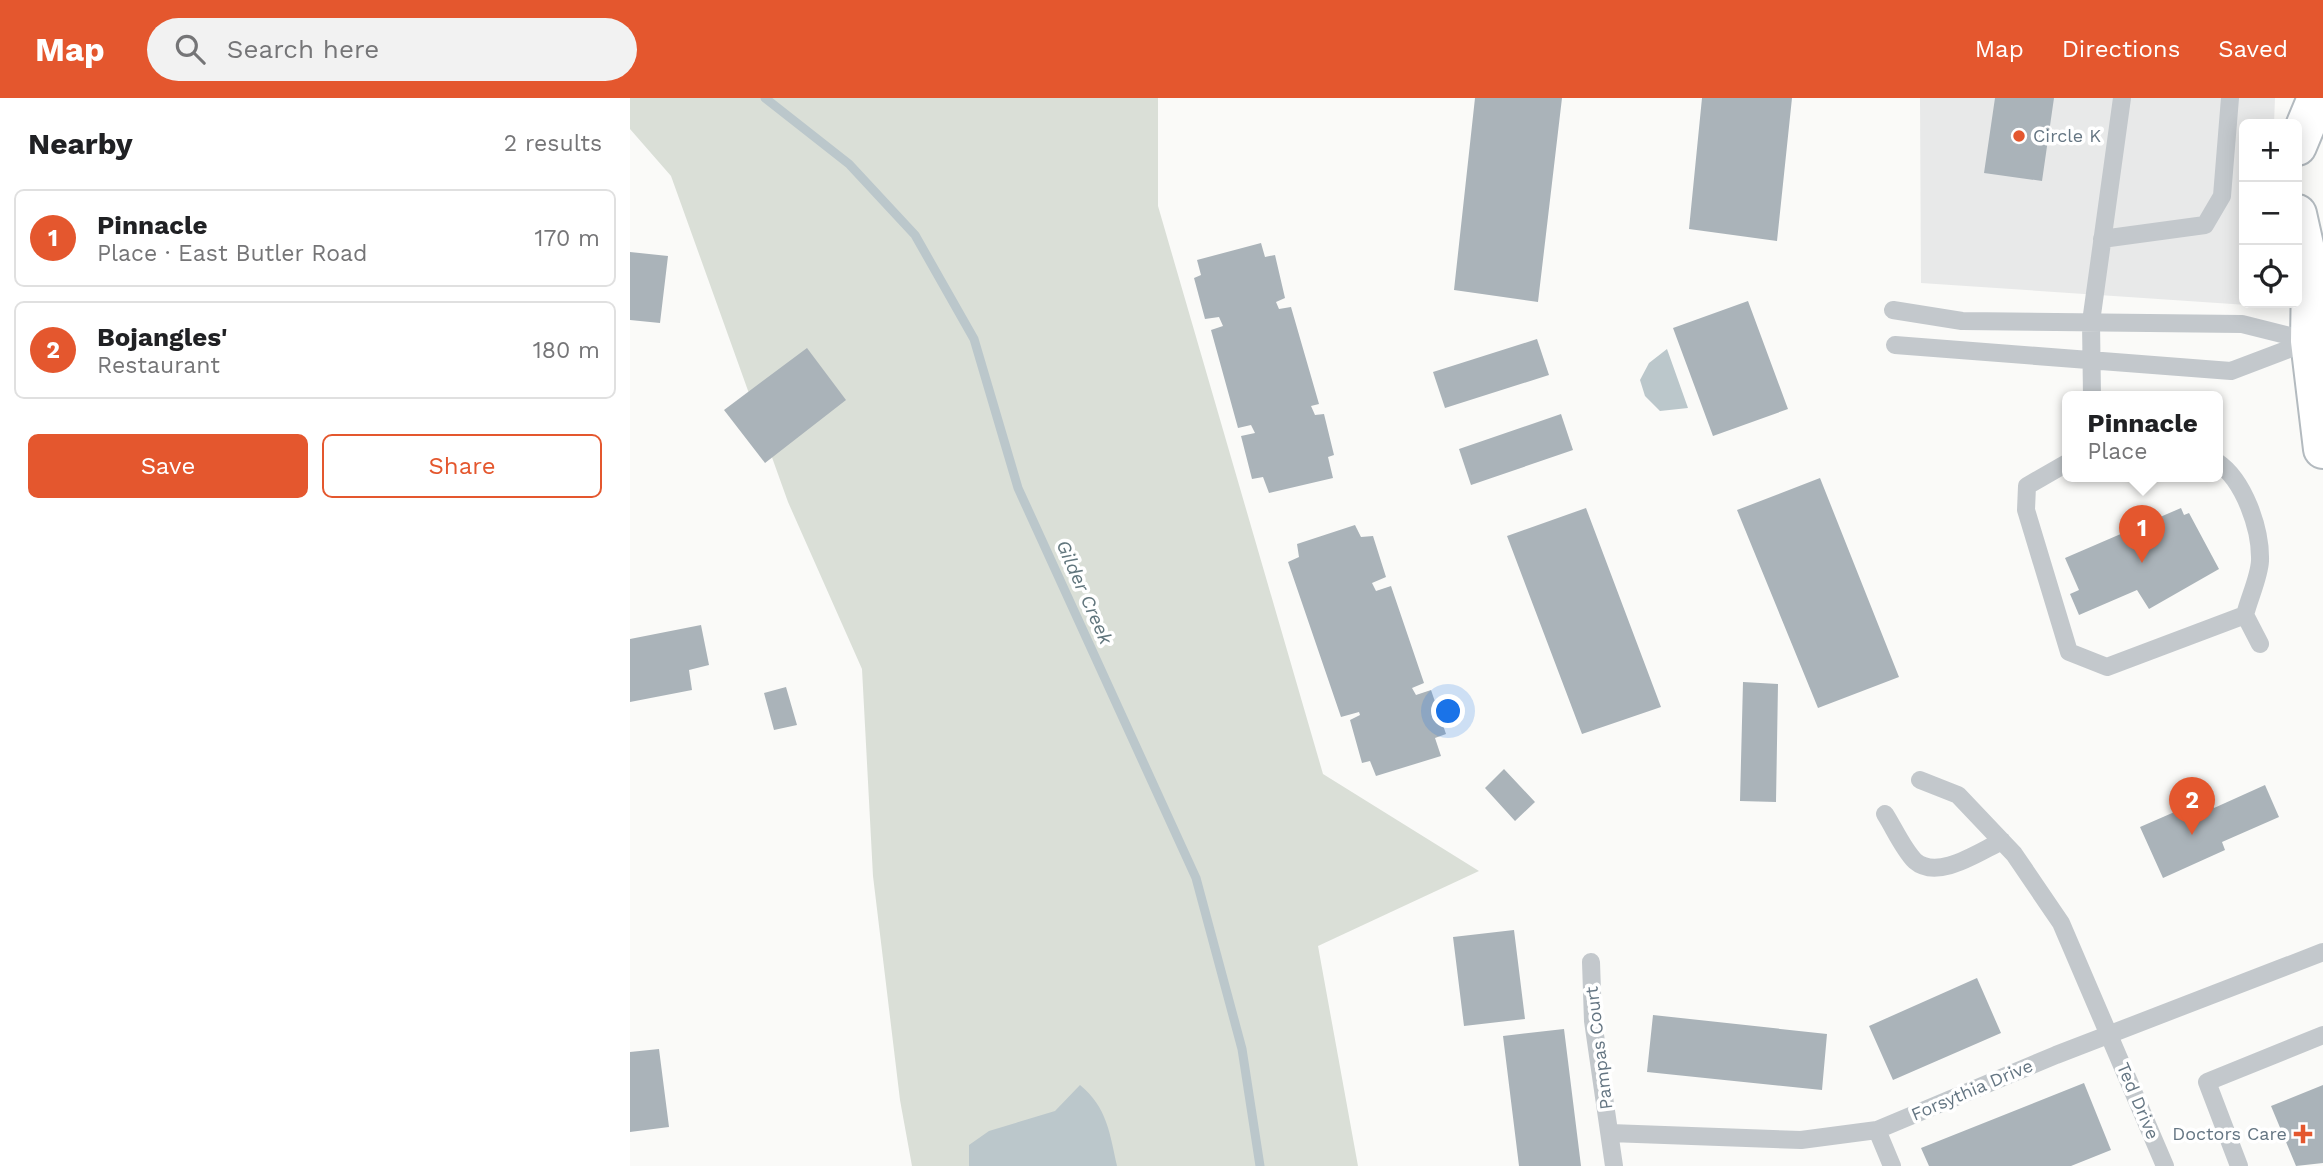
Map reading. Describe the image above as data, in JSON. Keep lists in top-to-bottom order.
{
  "streets": {
    "lane": ["Pampas Court", "Forsythia Drive", "Ted Drive"]
  },
  "crossings": [
    ["Pampas Court", "Forsythia Drive"],
    ["Forsythia Drive", "Ted Drive"]
  ],
  "water": ["Gilder Creek"],
  "places": {
    "other": ["Circle K"],
    "health": ["Doctors Care"]
  },
  "page": {
    "header": "Map",
    "search": "Search here",
    "nav": ["Map", "Directions", "Saved"],
    "heading": ["Nearby", "2 results"],
    "map_buttons": ["+", "−"],
    "list": [
      {
        "mark": "1",
        "name": "Pinnacle",
        "note": "Place · East Butler Road",
        "value": "170 m"
      },
      {
        "mark": "2",
        "name": "Bojangles'",
        "note": "Restaurant",
        "value": "180 m"
      }
    ],
    "popup": ["Pinnacle", "Place"],
    "buttons": ["Save", "Share"],
    "pins": ["1", "2"]
  }
}
